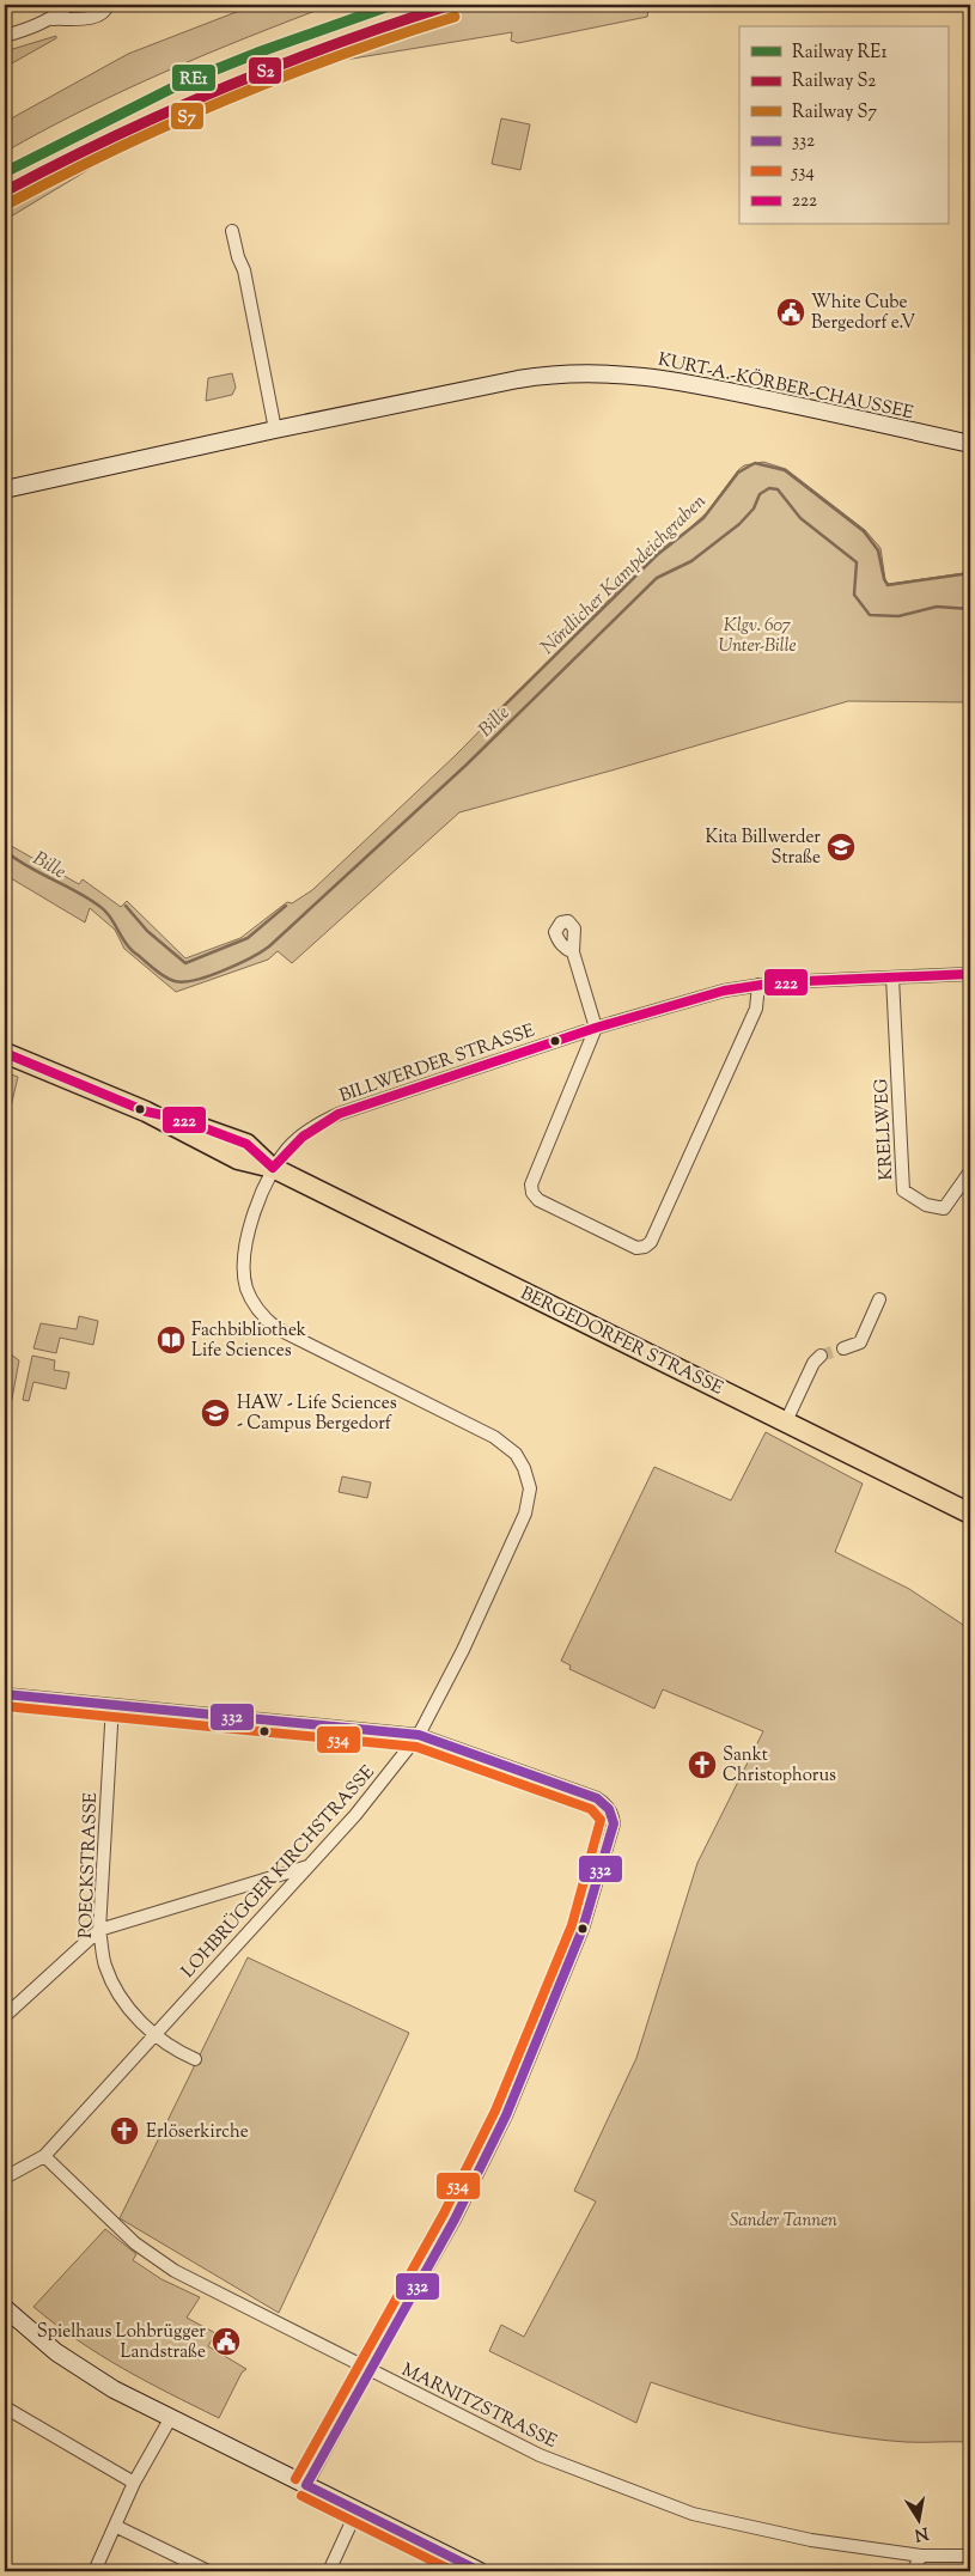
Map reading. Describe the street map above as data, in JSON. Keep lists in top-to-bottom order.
{
  "streets": {
    "main road": ["KURT-A.-KÖRBER-CHAUSSEE", "BERGEDORFER STRASSE"],
    "street": [
      "BILLWERDER STRASSE",
      "KRELLWEG",
      "POECKSTRASSE",
      "LOHBRÜGGER KIRCHSTRASSE",
      "MARNITZSTRASSE"
    ]
  },
  "crossings": [
    ["BILLWERDER STRASSE", "KRELLWEG"],
    ["BILLWERDER STRASSE", "BERGEDORFER STRASSE"],
    ["BILLWERDER STRASSE", "LOHBRÜGGER KIRCHSTRASSE"],
    ["BERGEDORFER STRASSE", "LOHBRÜGGER KIRCHSTRASSE"],
    ["POECKSTRASSE", "LOHBRÜGGER KIRCHSTRASSE"],
    ["LOHBRÜGGER KIRCHSTRASSE", "MARNITZSTRASSE"]
  ],
  "water": ["Nördlicher Kampdeichgraben", "Bille"],
  "parks": ["Klgv. 607 Unter-Bille", "Sander Tannen"],
  "places": {
    "public building": ["White Cube Bergedorf e.V", "Spielhaus Lohbrügger Landstraße"],
    "school or university": ["Kita Billwerder Straße", "HAW - Life Sciences - Campus Bergedorf"],
    "library": ["Fachbibliothek Life Sciences"],
    "church": ["Sankt Christophorus", "Erlöserkirche"]
  },
  "lines": [
    "rail line RE1",
    "rail line S2",
    "rail line S7",
    "transit line 222",
    "transit line 332",
    "transit line 534"
  ],
  "legend": [
    "Railway RE1",
    "Railway S2",
    "Railway S7",
    "332",
    "534",
    "222"
  ],
  "north": "bottom"
}
